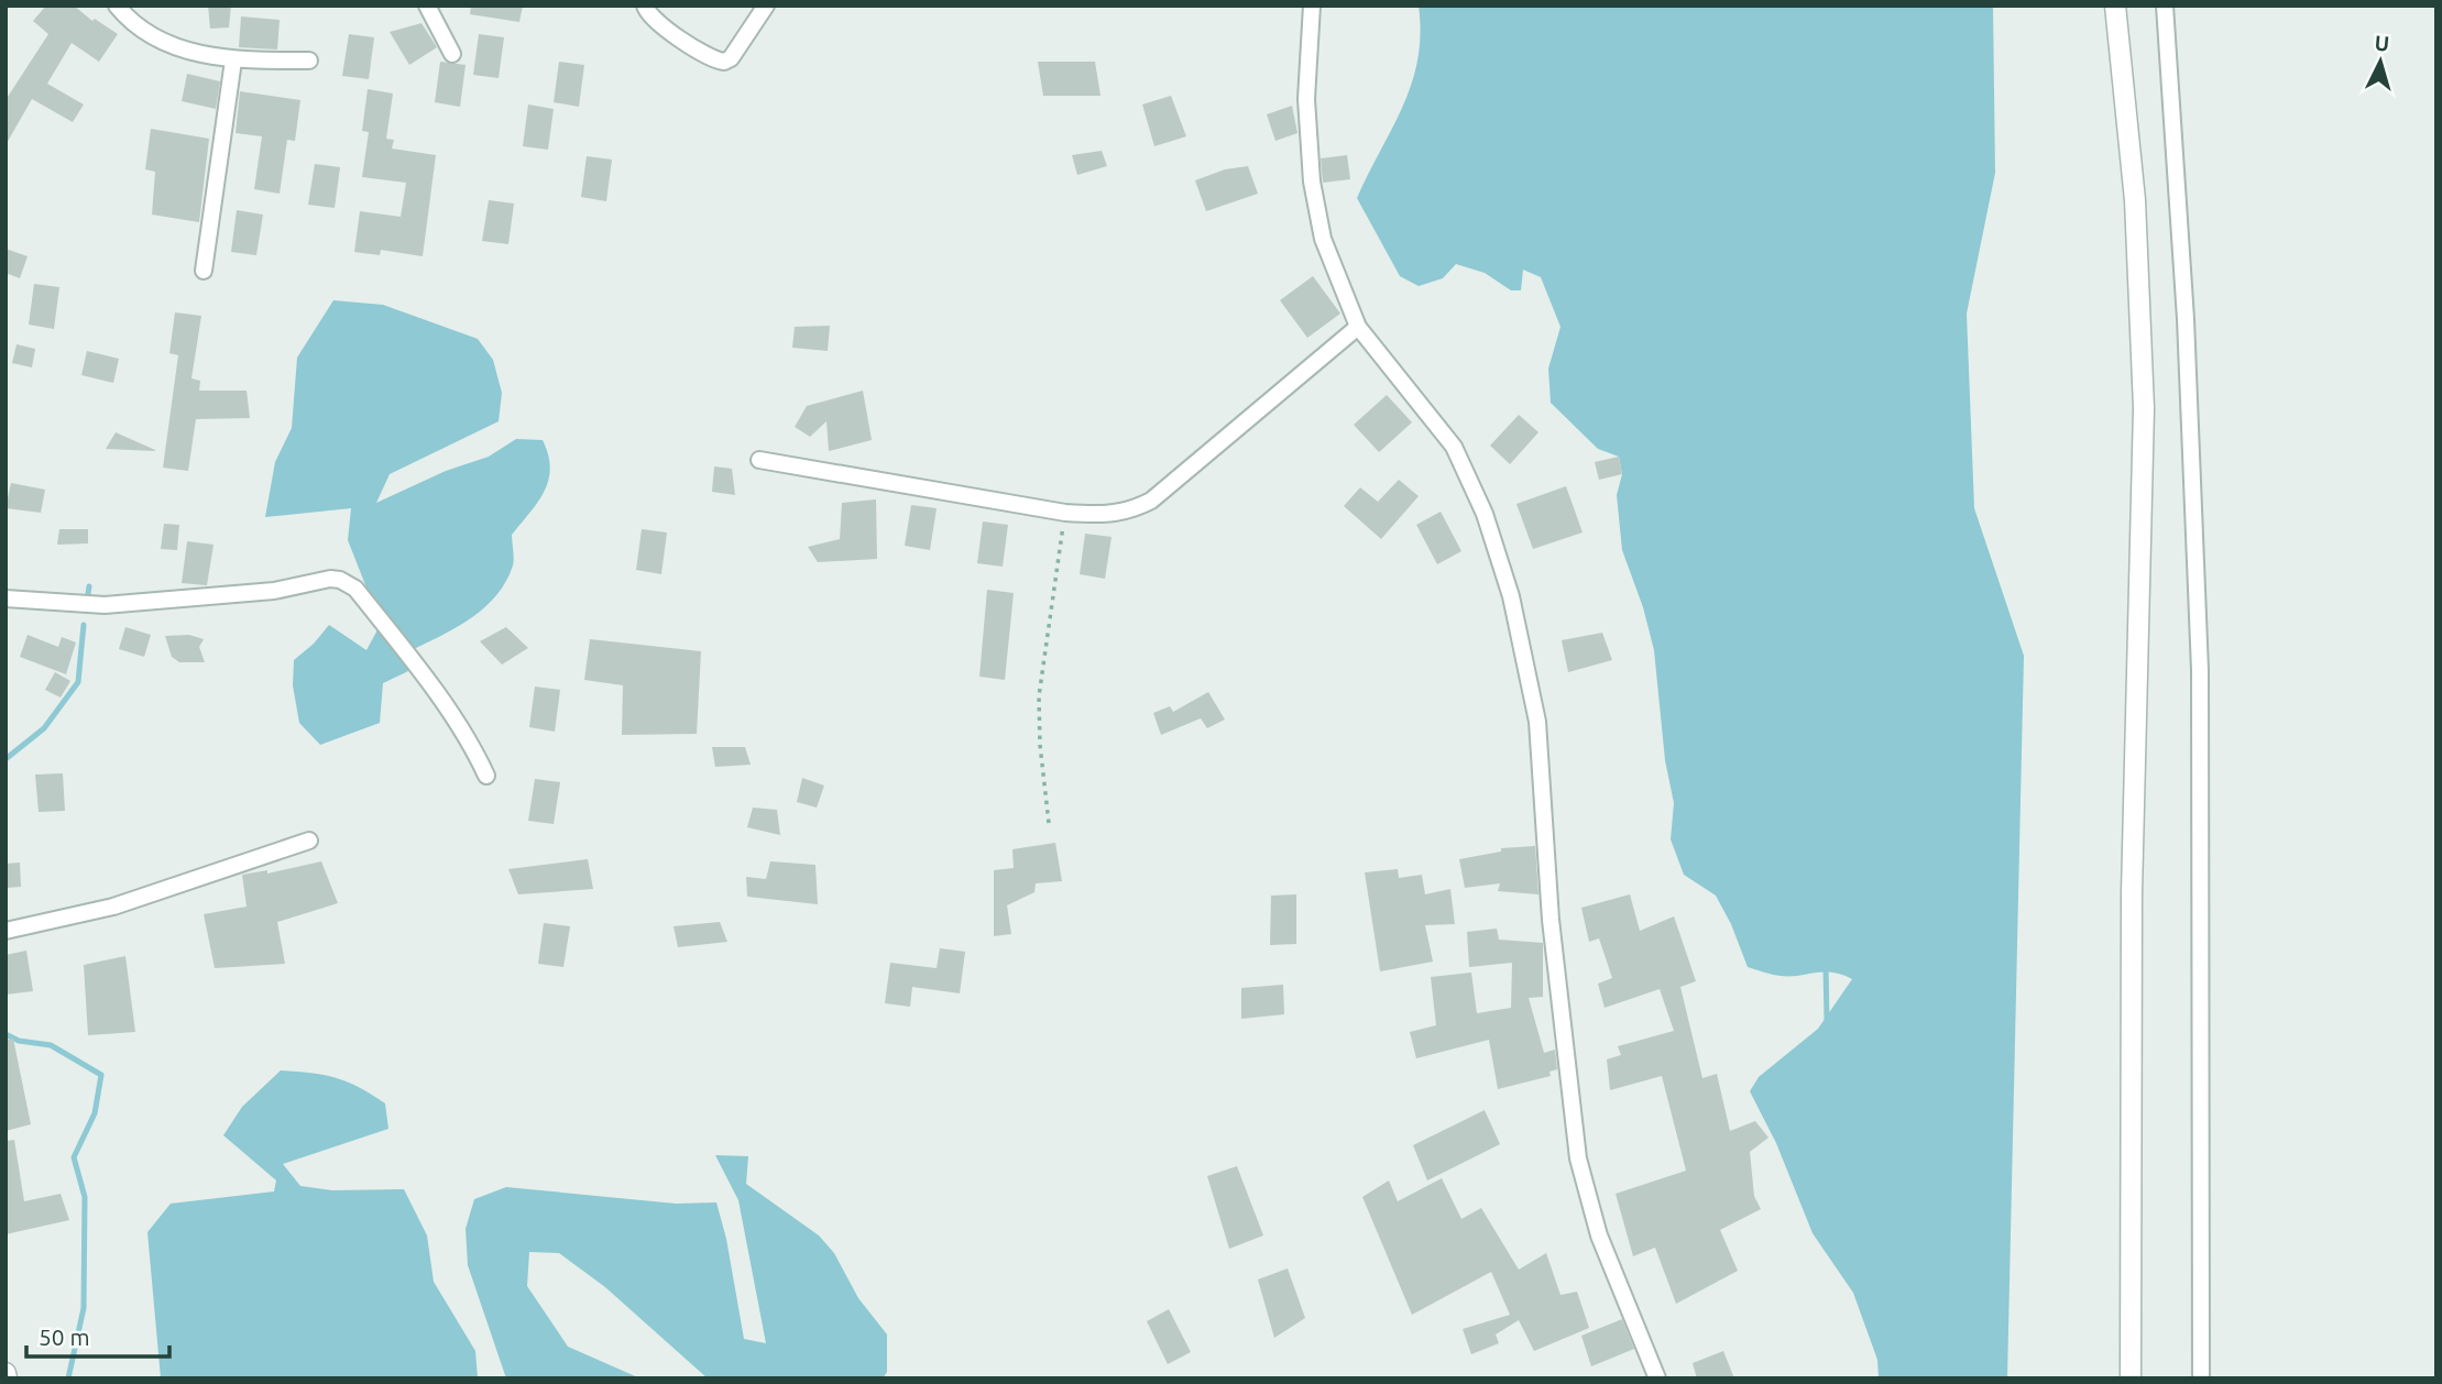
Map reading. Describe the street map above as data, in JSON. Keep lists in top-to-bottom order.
{
  "scale_bar": "50 m",
  "north": "top"
}
